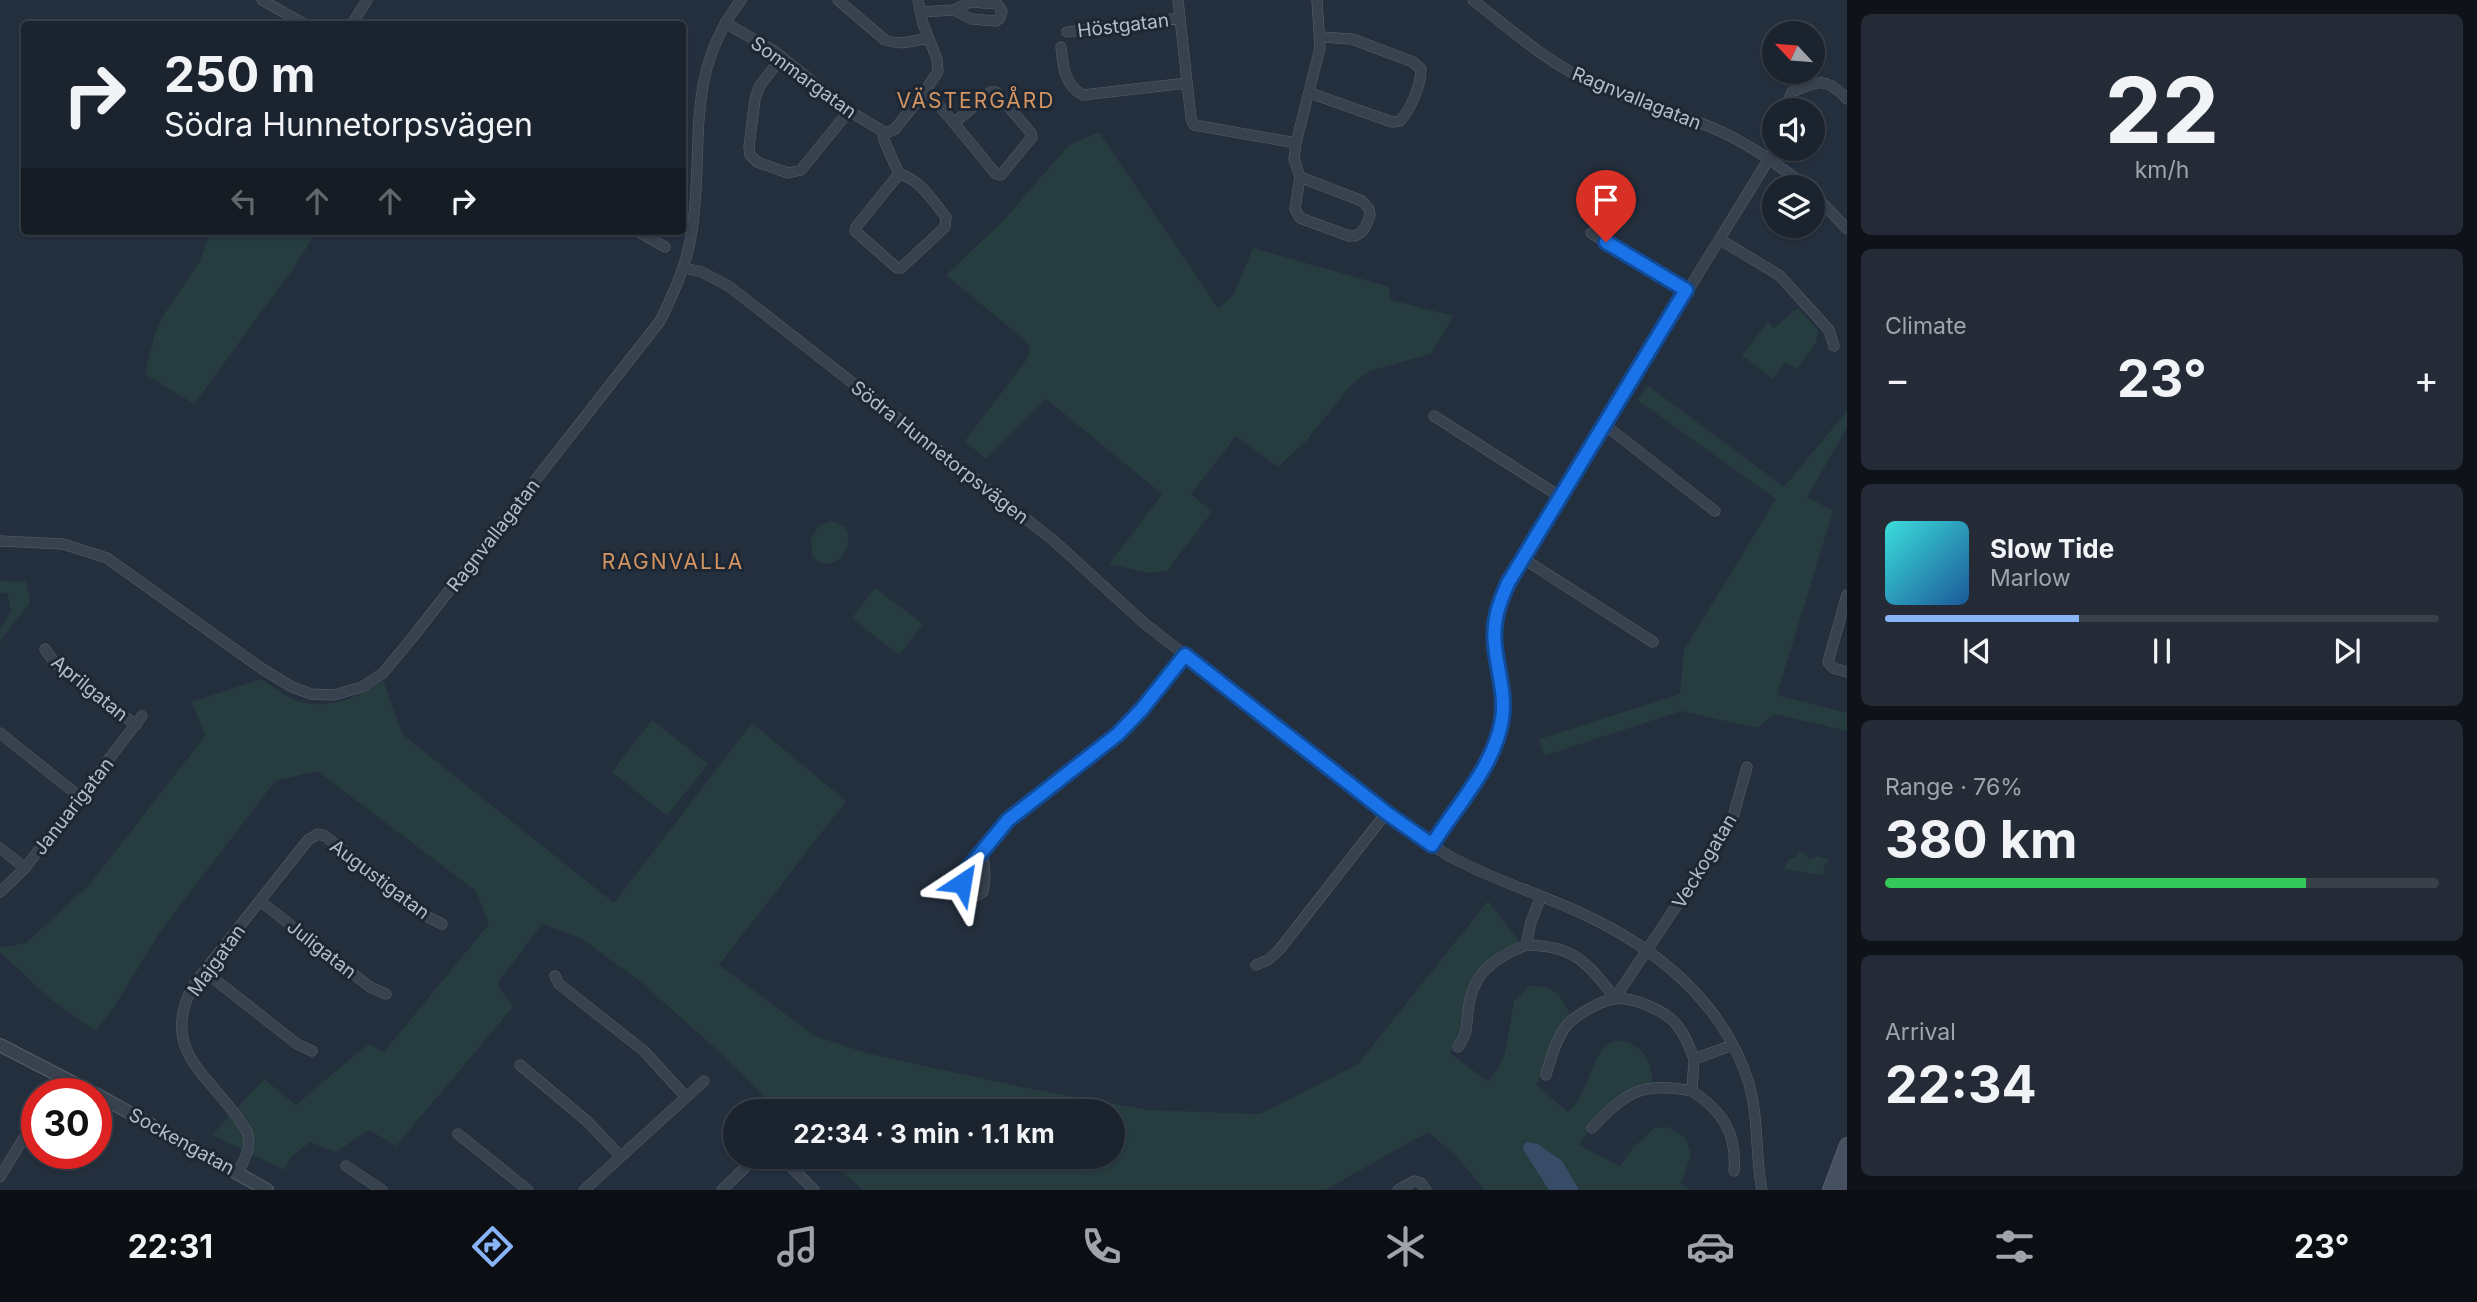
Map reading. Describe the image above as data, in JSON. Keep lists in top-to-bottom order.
{
  "streets": {
    "street": [
      "Höstgatan",
      "Sommargatan",
      "Ragnvallagatan",
      "Södra Hunnetorpsvägen",
      "Aprilgatan",
      "Januarigatan",
      "Veckogatan",
      "Augustigatan",
      "Juligatan",
      "Majgatan",
      "Sockengatan"
    ]
  },
  "crossings": [
    ["Sommargatan", "Ragnvallagatan"],
    ["Ragnvallagatan", "Södra Hunnetorpsvägen"],
    ["Södra Hunnetorpsvägen", "Veckogatan"],
    ["Aprilgatan", "Januarigatan"],
    ["Augustigatan", "Majgatan"],
    ["Juligatan", "Majgatan"],
    ["Majgatan", "Sockengatan"]
  ],
  "districts": ["VÄSTERGÅRD", "RAGNVALLA"],
  "north": "top left",
  "page": {
    "tile": [
      ["22", "km/h"],
      "Climate",
      ["Range · 76%", "380 km"],
      ["Arrival", "22:34"]
    ],
    "turn": ["250 m", "Södra Hunnetorpsvägen"],
    "heat": ["−", "23°", "+"],
    "song": ["Slow Tide", "Marlow"],
    "limit": "30",
    "trip": "22:34 · 3 min · 1.1 km",
    "tabs": ["22:31", "23°"]
  }
}
